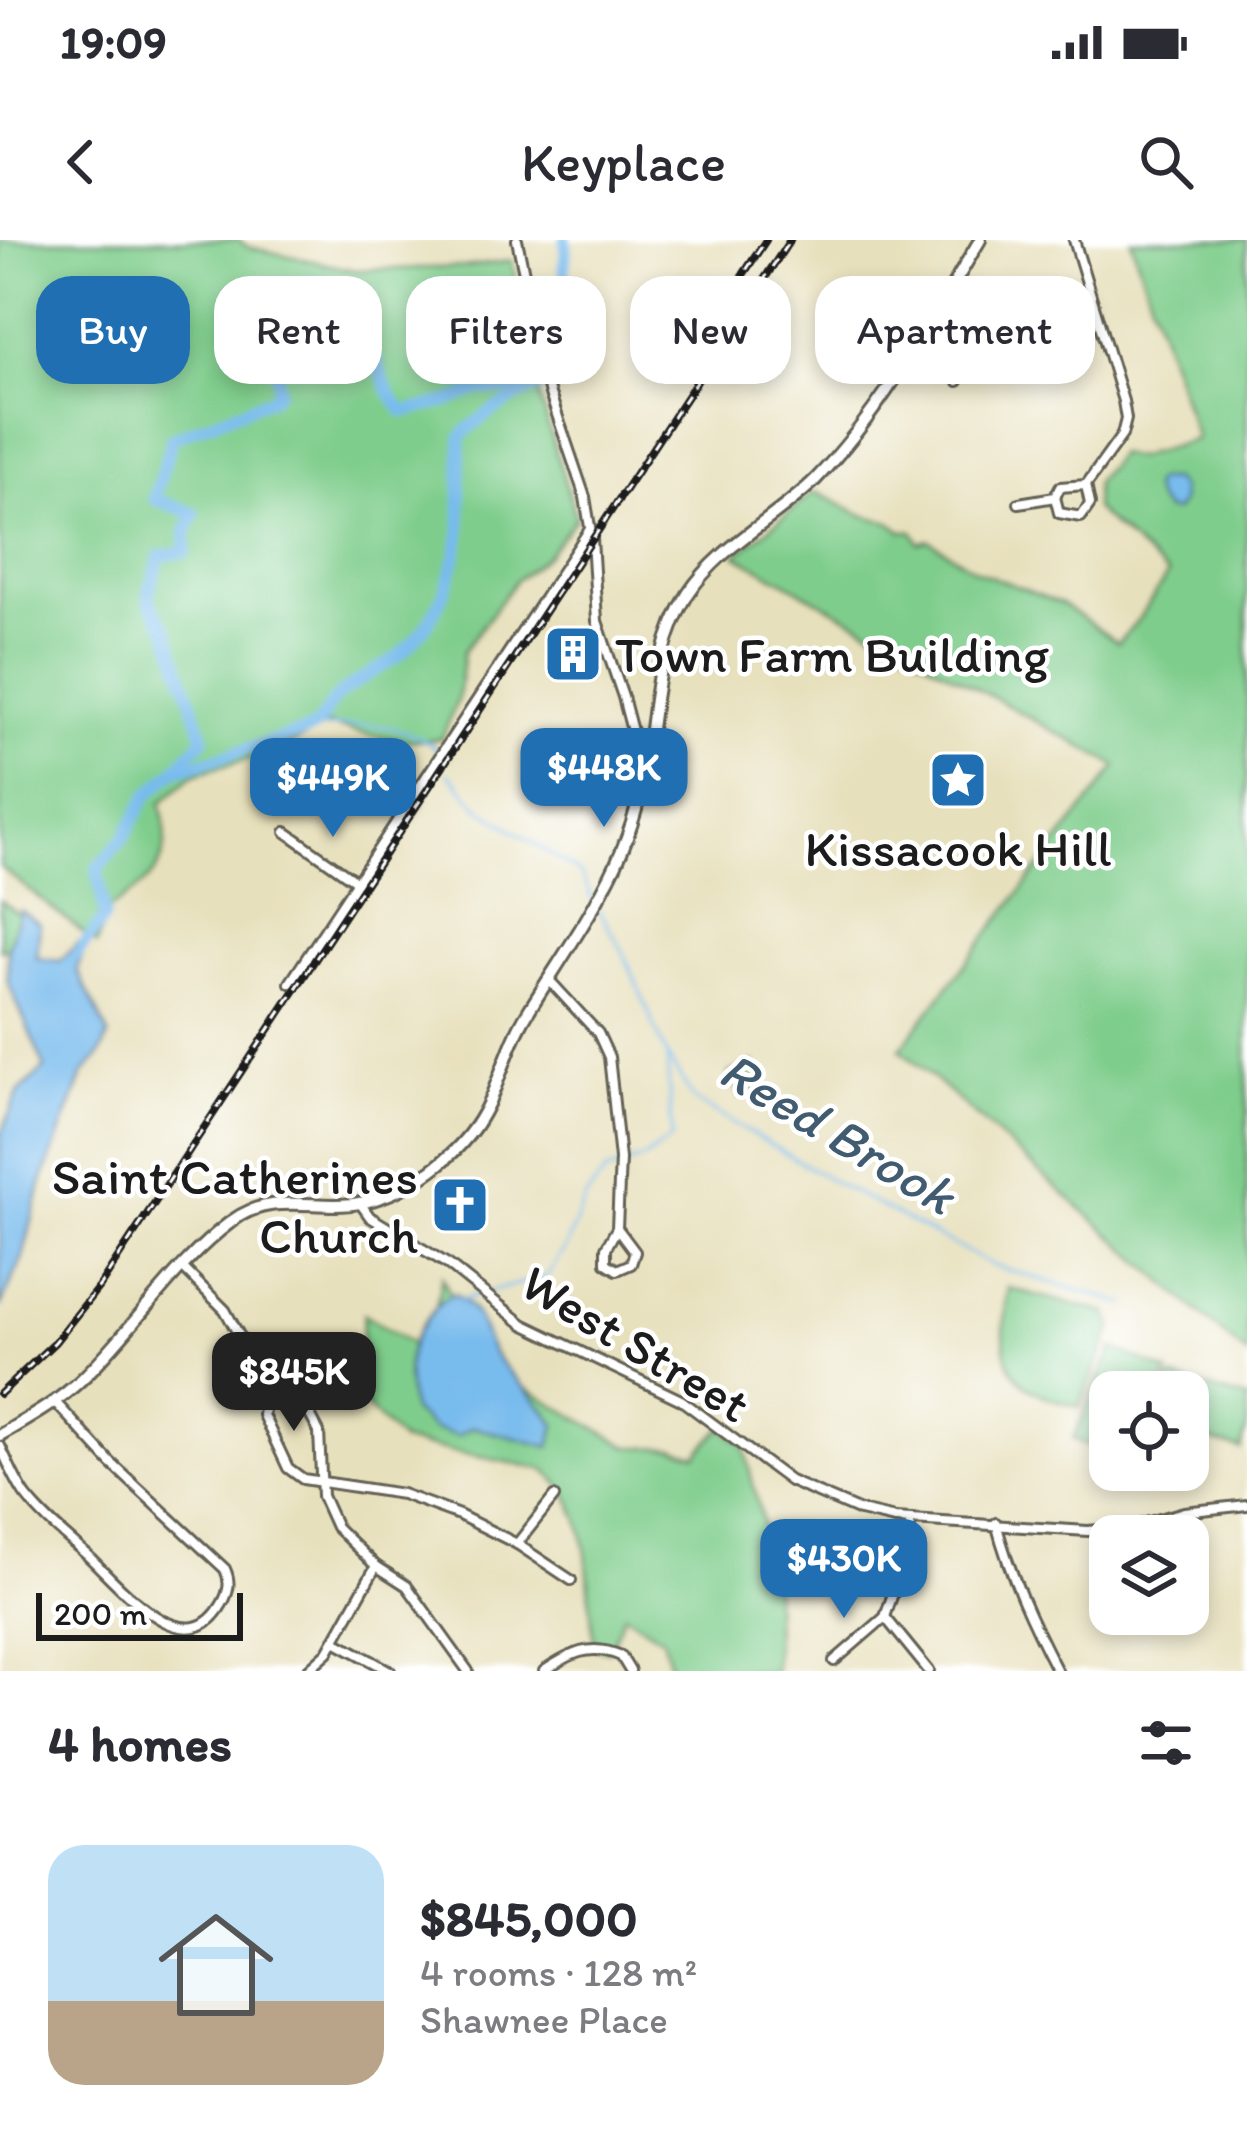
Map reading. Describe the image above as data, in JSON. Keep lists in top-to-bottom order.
{
  "streets": {
    "street": ["West Street"]
  },
  "water": ["Reed Brook"],
  "places": {
    "building": ["Town Farm Building"],
    "place": ["Kissacook Hill"],
    "church": ["Saint Catherines Church"]
  },
  "scale_bar": "200 m",
  "page": {
    "status": "19:09",
    "header": "Keyplace",
    "chip": [
      "Buy",
      "Rent",
      "Filters",
      "New",
      "Apartment"
    ],
    "price": [
      "$448K",
      "$449K",
      "$845K",
      "$430K"
    ],
    "scale": "200 m",
    "heading": "4 homes",
    "list": [
      {
        "name": "$845,000",
        "note": "4 rooms · 128 m² · Shawnee Place"
      }
    ]
  }
}
